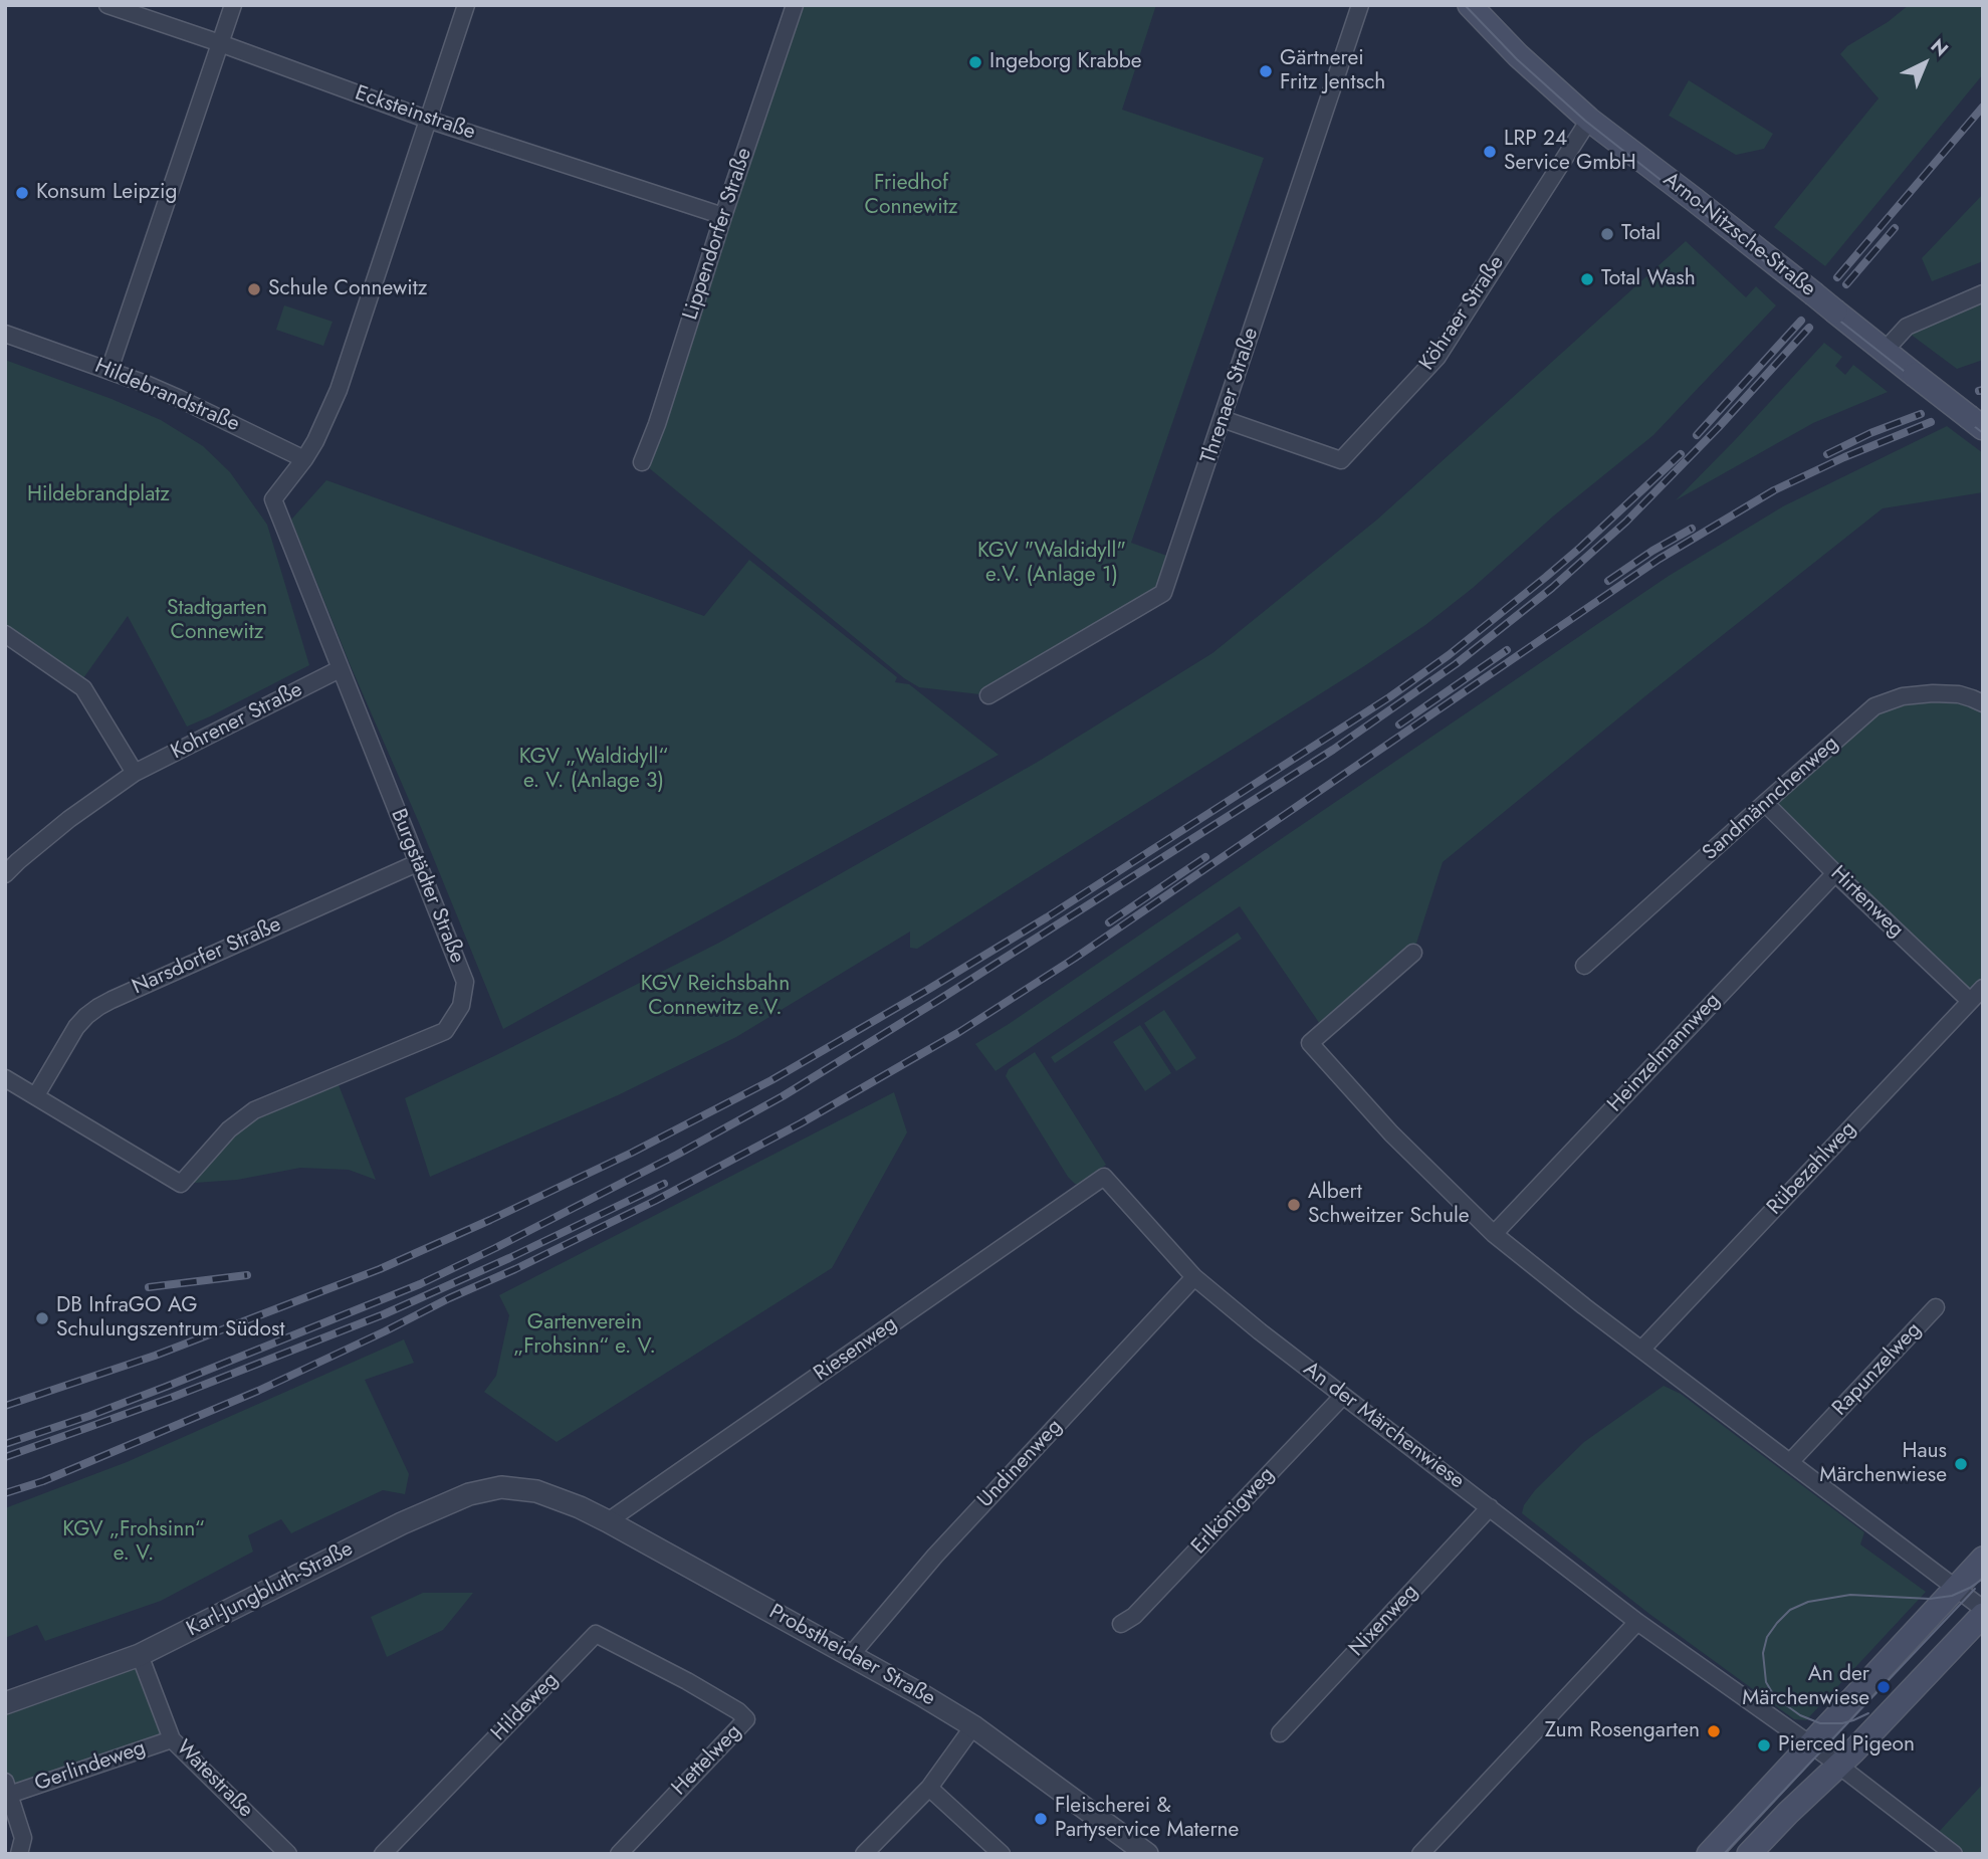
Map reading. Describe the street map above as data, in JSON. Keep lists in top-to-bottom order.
{
  "streets": {
    "main road": ["Arno-Nitzsche-Straße"],
    "street": [
      "Ecksteinstraße",
      "Lippendorfer Straße",
      "Köhraer Straße",
      "Hildebrandstraße",
      "Threnaer Straße",
      "Kohrener Straße",
      "Sandmännchenweg",
      "Burgstädter Straße",
      "Hirtenweg",
      "Narsdorfer Straße",
      "Heinzelmannweg",
      "Rübezahlweg",
      "Riesenweg",
      "Rapunzelweg",
      "An der Märchenwiese",
      "Undinenweg",
      "Erlkönigweg",
      "Karl-Jungbluth-Straße",
      "Nixenweg",
      "Probstheidaer Straße",
      "Hildeweg",
      "Hettelweg",
      "Gerlindeweg",
      "Watestraße"
    ]
  },
  "crossings": [
    ["Ecksteinstraße", "Lippendorfer Straße"],
    ["Arno-Nitzsche-Straße", "Köhraer Straße"],
    ["Köhraer Straße", "Threnaer Straße"],
    ["Hildebrandstraße", "Burgstädter Straße"],
    ["Kohrener Straße", "Burgstädter Straße"],
    ["Sandmännchenweg", "Hirtenweg"],
    ["Burgstädter Straße", "Narsdorfer Straße"],
    ["Hirtenweg", "Heinzelmannweg"],
    ["Hirtenweg", "Rübezahlweg"],
    ["Riesenweg", "An der Märchenwiese"],
    ["Riesenweg", "Probstheidaer Straße"],
    ["An der Märchenwiese", "Undinenweg"],
    ["An der Märchenwiese", "Erlkönigweg"],
    ["An der Märchenwiese", "Nixenweg"],
    ["Undinenweg", "Probstheidaer Straße"],
    ["Karl-Jungbluth-Straße", "Probstheidaer Straße"],
    ["Karl-Jungbluth-Straße", "Watestraße"],
    ["Hildeweg", "Hettelweg"],
    ["Gerlindeweg", "Watestraße"]
  ],
  "parks": [
    "Friedhof Connewitz",
    "Hildebrandplatz",
    "KGV \"Waldidyll\" e.V. (Anlage 1)",
    "Stadtgarten Connewitz",
    "KGV „Waldidyll“ e. V. (Anlage 3)",
    "KGV Reichsbahn Connewitz e.V.",
    "Gartenverein „Frohsinn“ e. V.",
    "KGV „Frohsinn“ e. V."
  ],
  "places": [
    "Ingeborg Krabbe",
    "Gärtnerei Fritz Jentsch",
    "LRP 24 Service GmbH",
    "Konsum Leipzig",
    "Total",
    "Total Wash",
    "Schule Connewitz",
    "Albert Schweitzer Schule",
    "DB InfraGO AG Schulungszentrum Südost",
    "Haus Märchenwiese",
    "An der Märchenwiese",
    "Zum Rosengarten",
    "Pierced Pigeon",
    "Fleischerei & Partyservice Materne"
  ],
  "north": "top right"
}
